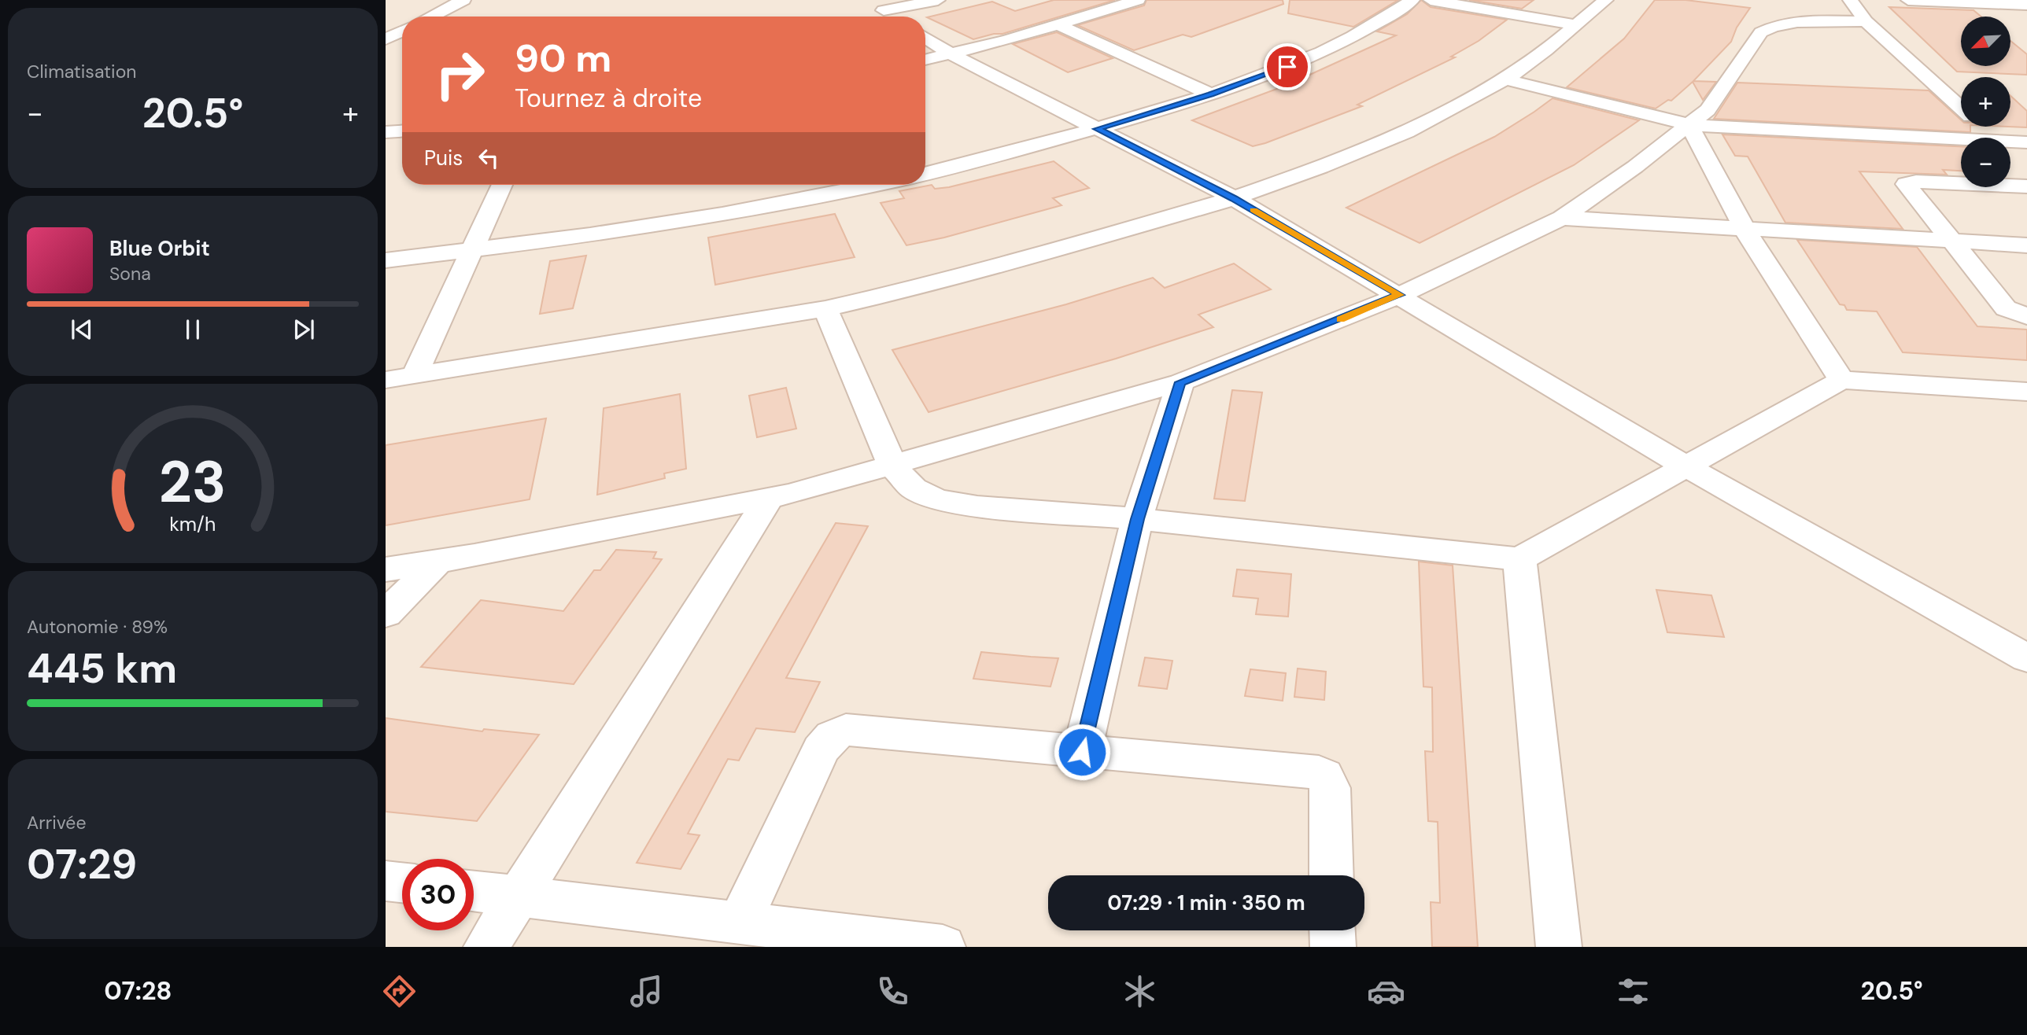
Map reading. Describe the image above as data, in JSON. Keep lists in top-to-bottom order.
{
  "north": "bottom left",
  "page": {
    "tile": [
      "Climatisation",
      ["Autonomie · 89%", "445 km"],
      ["Arrivée", "07:29"]
    ],
    "map_buttons": ["+", "−"],
    "turn": ["90 m", "Tournez à droite"],
    "heat": ["−", "20.5°", "+"],
    "then": "Puis",
    "song": ["Blue Orbit", "Sona"],
    "limit": "30",
    "trip": "07:29 · 1 min · 350 m",
    "tabs": ["07:28", "20.5°"],
    "gauge": ["23", "km/h"]
  }
}
